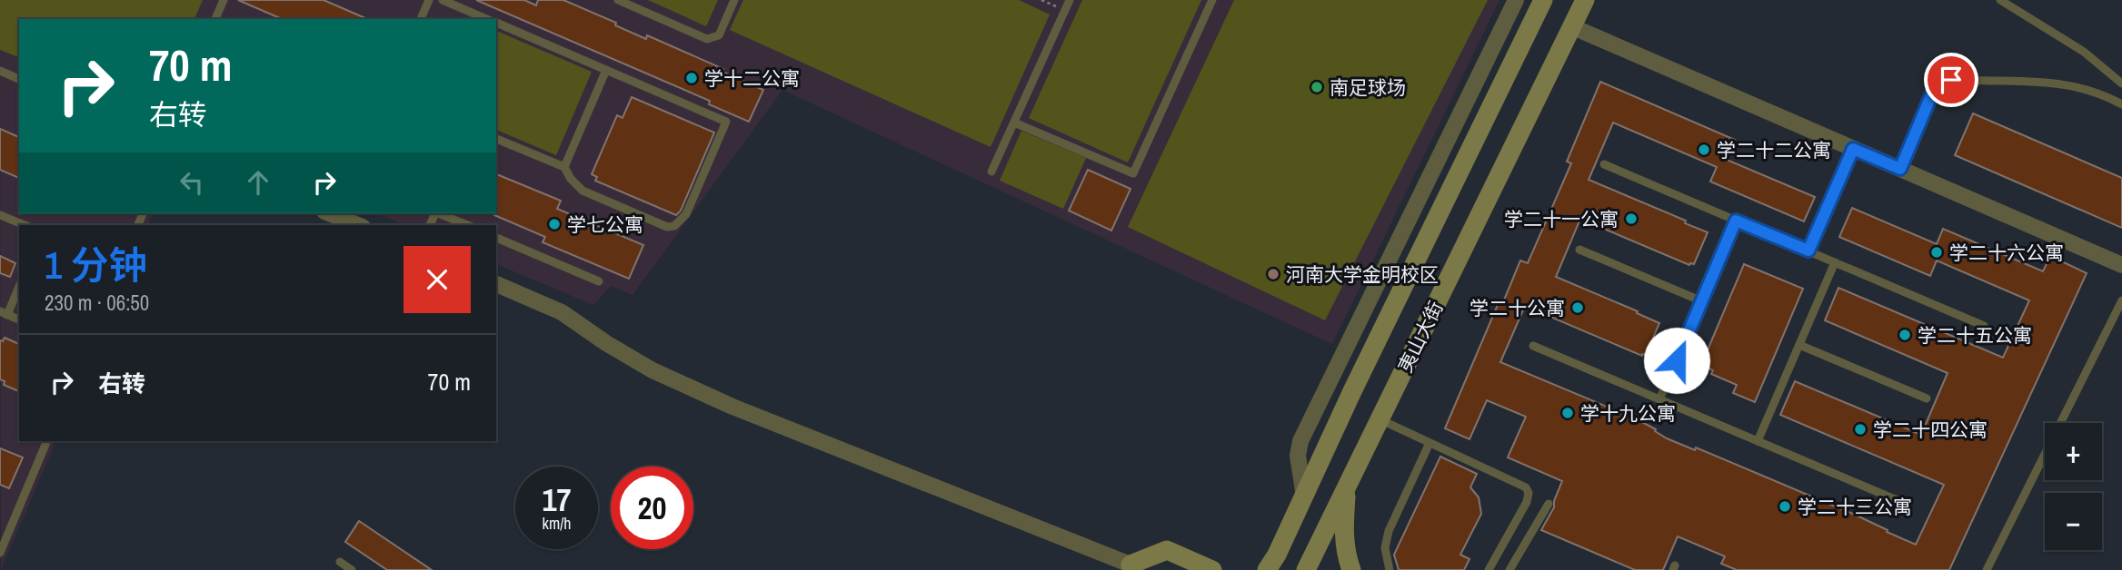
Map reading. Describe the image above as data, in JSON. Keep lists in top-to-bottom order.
{
  "streets": {
    "main road": ["夷山大街"]
  },
  "places": [
    "学十二公寓",
    "南足球场",
    "学二十二公寓",
    "学二十一公寓",
    "学七公寓",
    "学二十六公寓",
    "河南大学金明校区",
    "学二十公寓",
    "学二十五公寓",
    "学十九公寓",
    "学二十四公寓",
    "学二十三公寓"
  ],
  "page": {
    "turn": ["70 m", "右转"],
    "heading": ["1 分钟", "230 m · 06:50"],
    "list": [
      {
        "name": "右转",
        "value": "70 m"
      }
    ],
    "map_buttons": ["+", "−"],
    "speed": "17 km/h",
    "limit": "20"
  }
}
